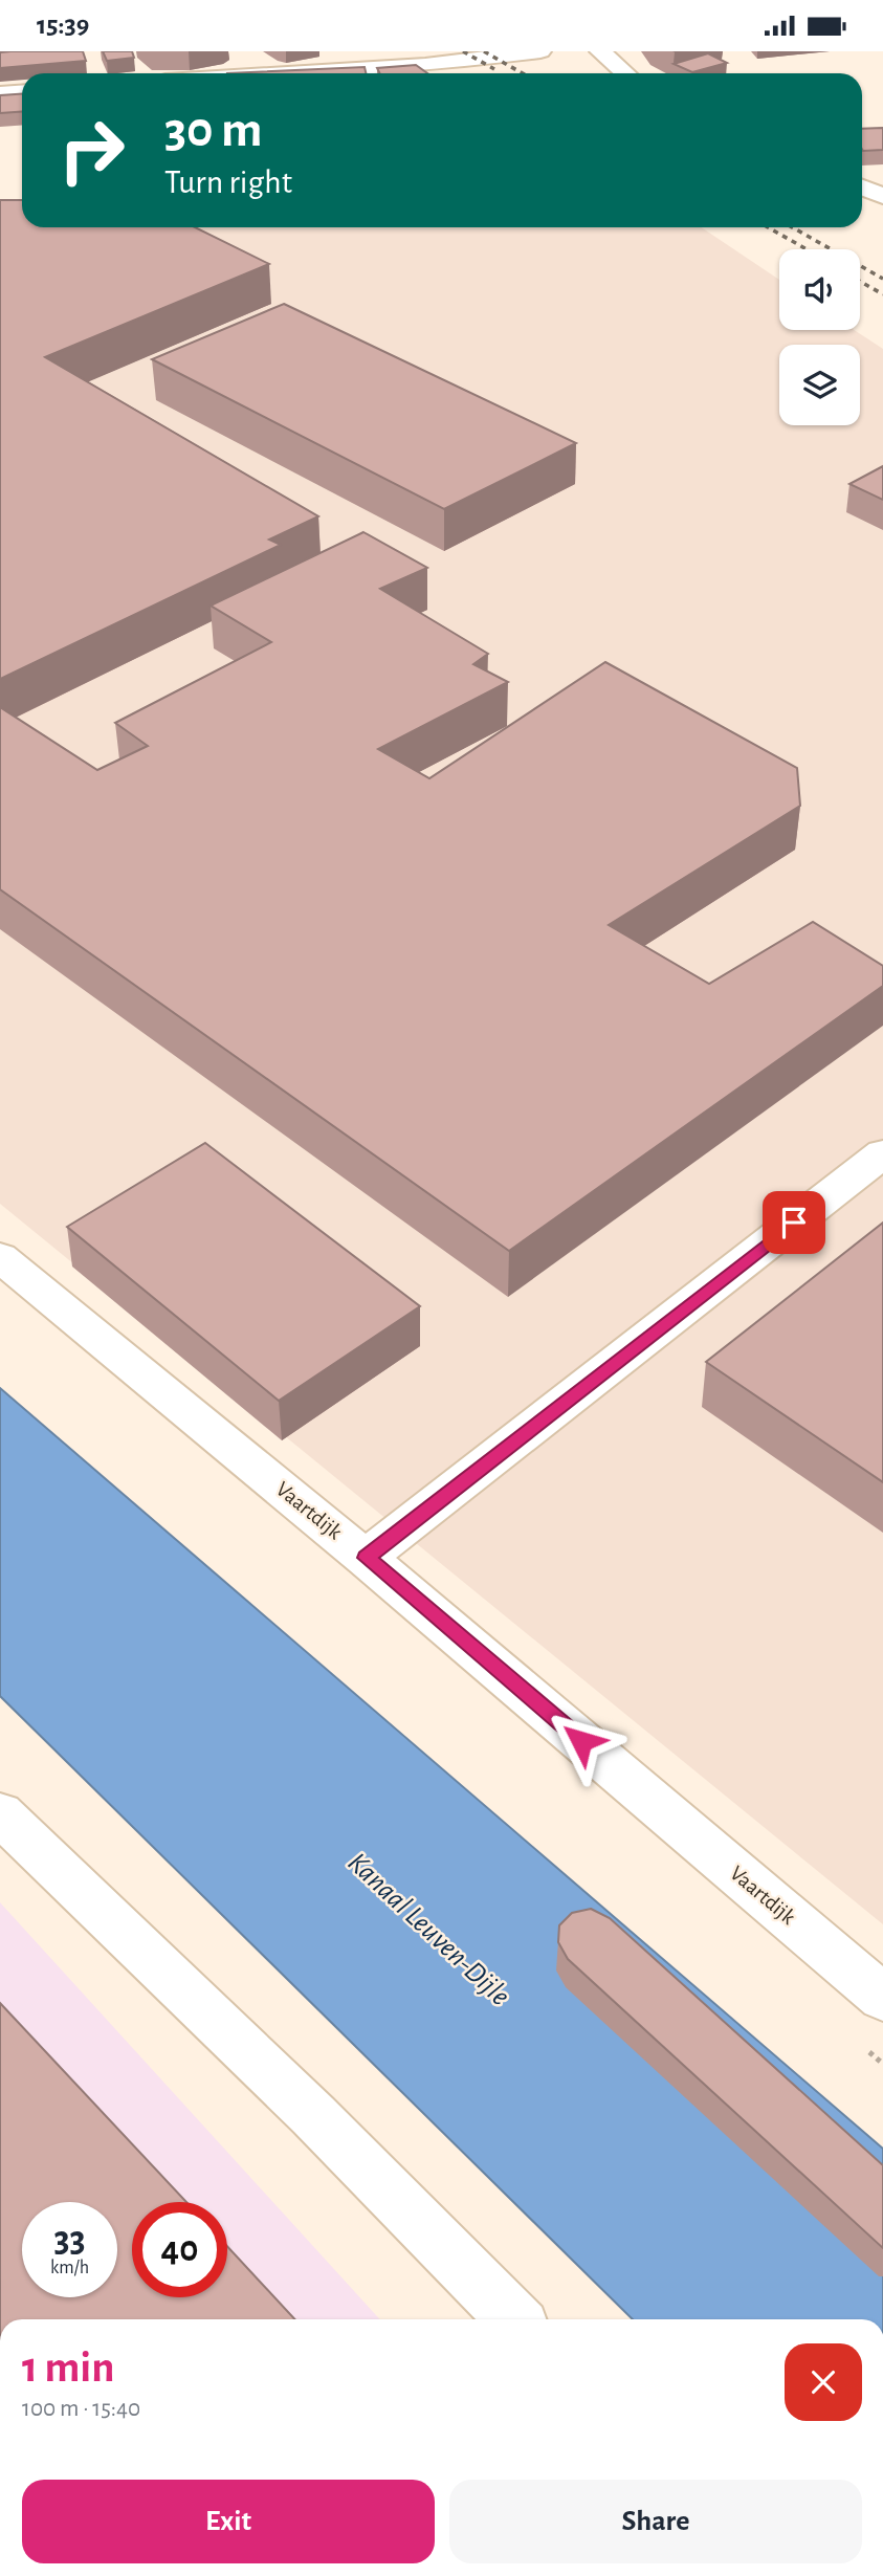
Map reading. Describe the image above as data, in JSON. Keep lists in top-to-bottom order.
{
  "streets": {
    "street": ["Vaartdijk"]
  },
  "water": ["Kanaal Leuven-Dijle"],
  "page": {
    "status": "15:39",
    "turn": ["30 m", "Turn right"],
    "speed": "33 km/h",
    "limit": "40",
    "heading": ["1 min", "100 m · 15:40"],
    "buttons": ["Exit", "Share"]
  }
}
